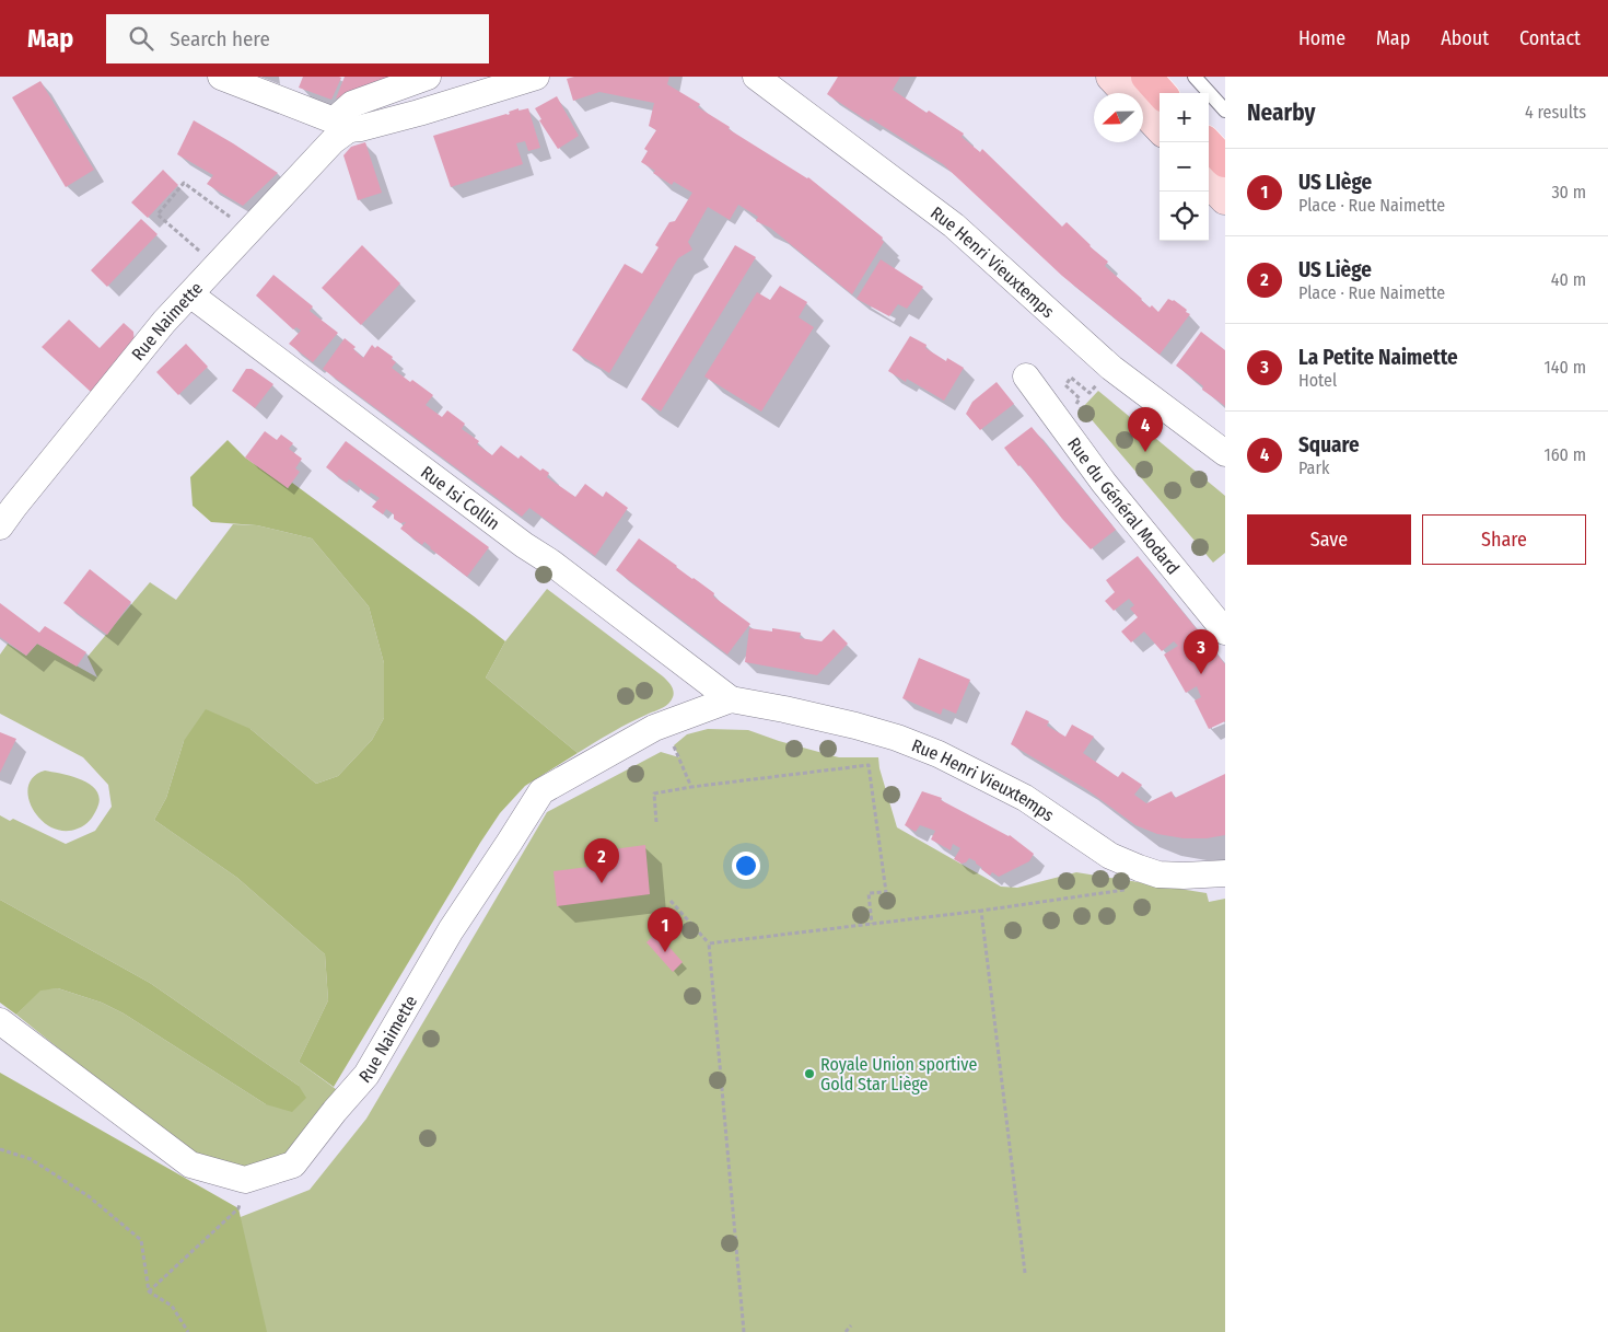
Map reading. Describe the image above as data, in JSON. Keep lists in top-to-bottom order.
{
  "streets": {
    "street": [
      "Rue Henri Vieuxtemps",
      "Rue Naimette",
      "Rue Isi Collin",
      "Rue du Général Modard"
    ]
  },
  "crossings": [
    ["Rue Henri Vieuxtemps", "Rue Naimette"],
    ["Rue Henri Vieuxtemps", "Rue Isi Collin"],
    ["Rue Naimette", "Rue Isi Collin"]
  ],
  "places": ["Royale Union sportive Gold Star Liège"],
  "north": "left",
  "page": {
    "header": "Map",
    "search": "Search here",
    "nav": [
      "Home",
      "Map",
      "About",
      "Contact"
    ],
    "heading": ["Nearby", "4 results"],
    "map_buttons": ["+", "−"],
    "list": [
      {
        "mark": "1",
        "name": "US LIège",
        "note": "Place · Rue Naimette",
        "value": "30 m"
      },
      {
        "mark": "2",
        "name": "US Liège",
        "note": "Place · Rue Naimette",
        "value": "40 m"
      },
      {
        "mark": "3",
        "name": "La Petite Naimette",
        "note": "Hotel",
        "value": "140 m"
      },
      {
        "mark": "4",
        "name": "Square",
        "note": "Park",
        "value": "160 m"
      }
    ],
    "pins": [
      "4",
      "3",
      "2",
      "1"
    ],
    "buttons": ["Save", "Share"]
  }
}
